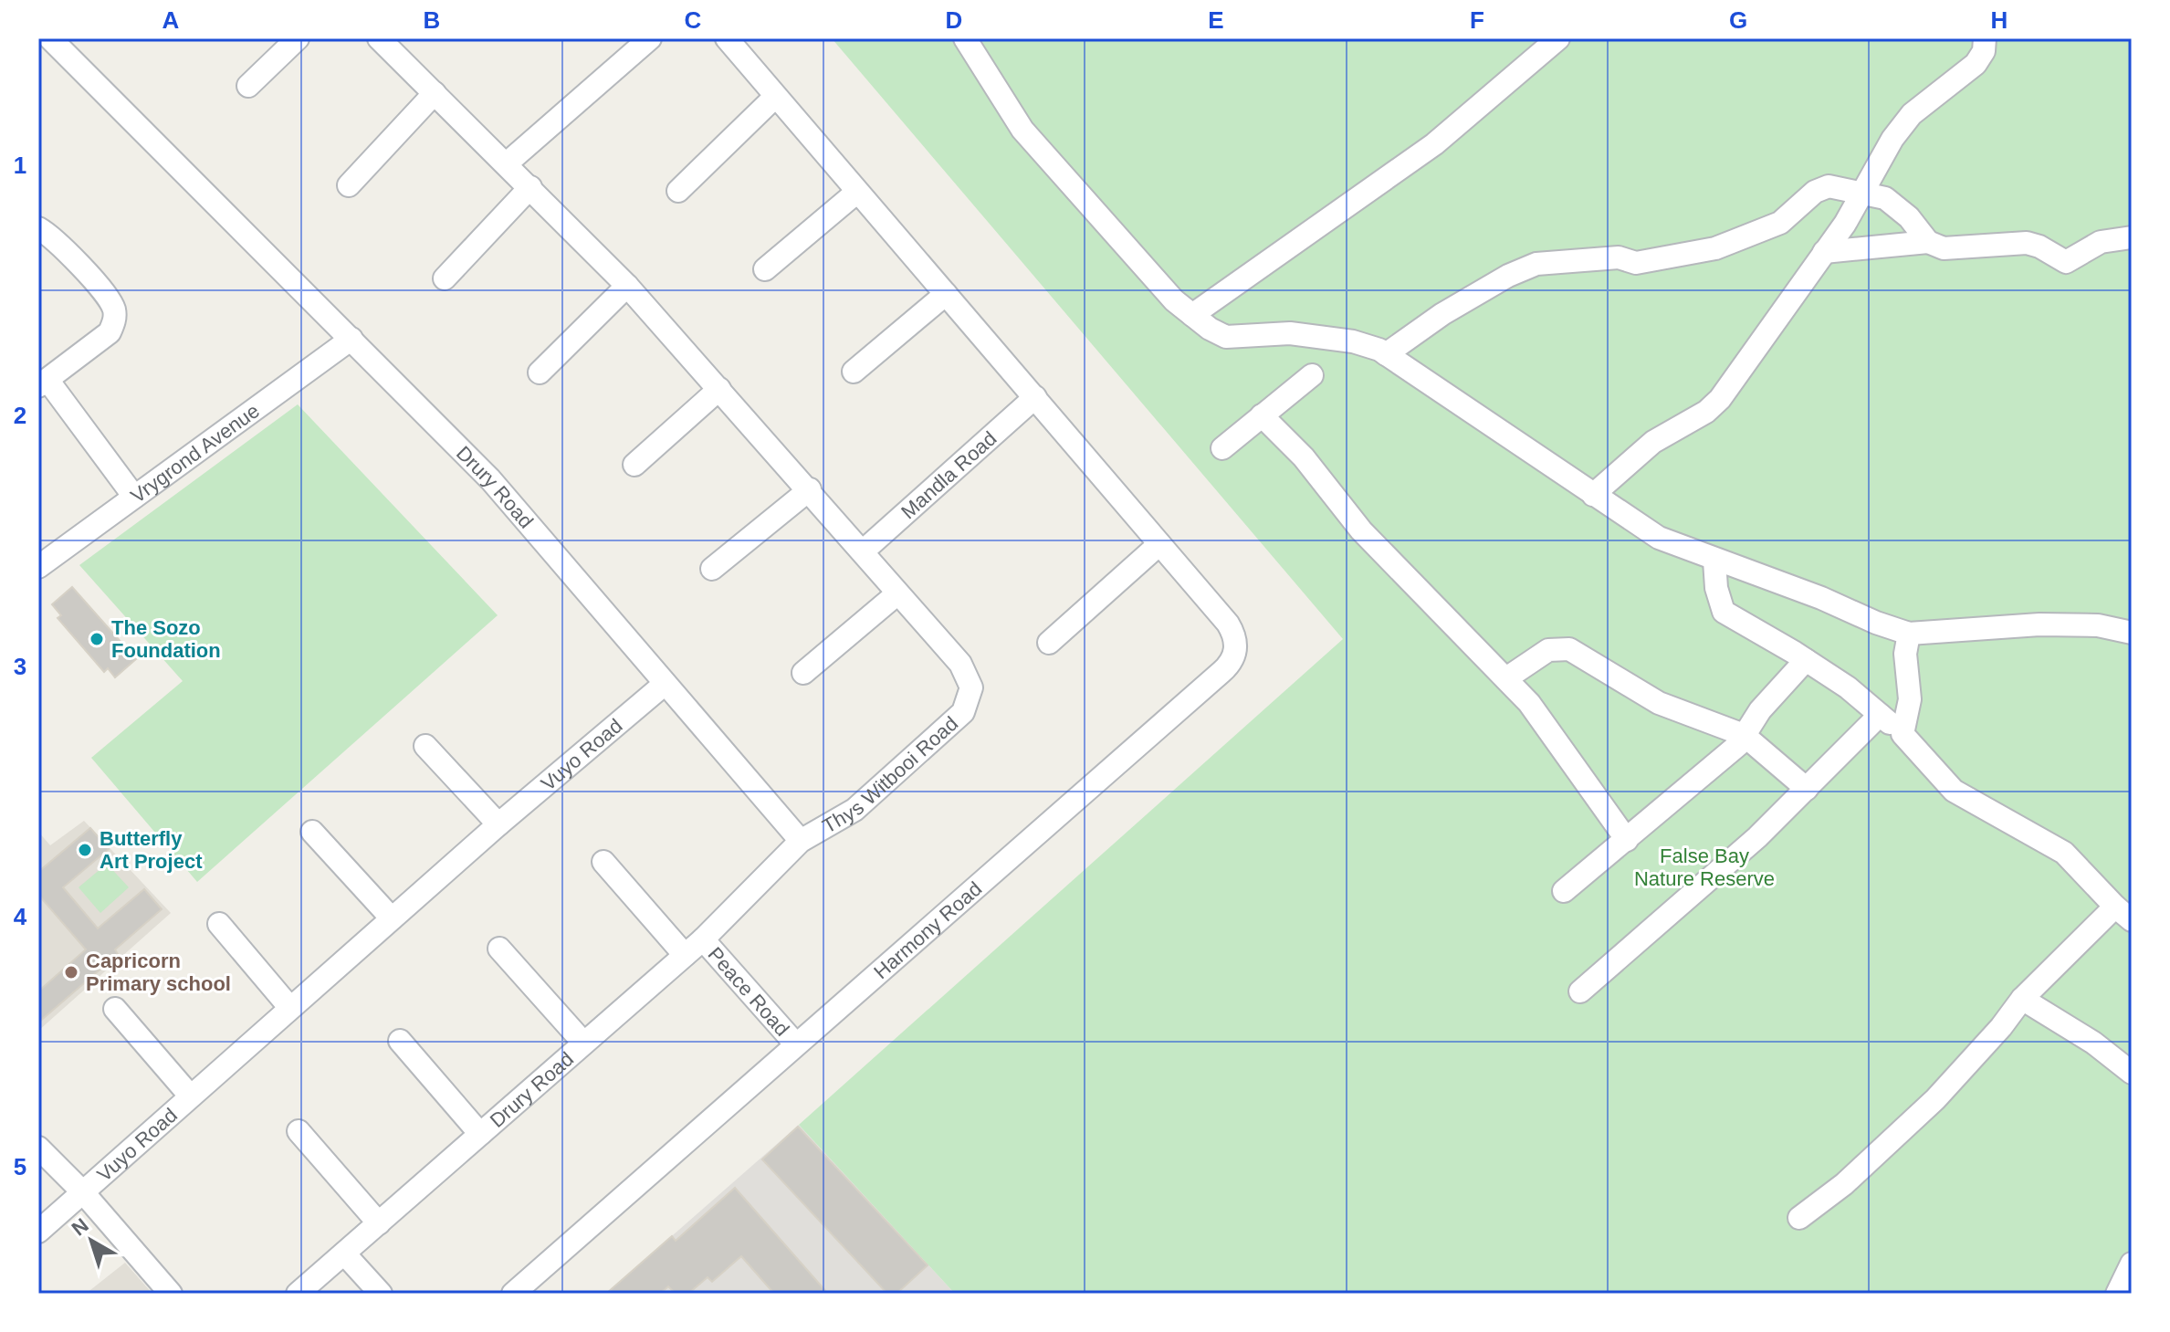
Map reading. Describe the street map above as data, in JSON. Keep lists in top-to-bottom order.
{
  "streets": {
    "street": [
      "Vrygrond Avenue",
      "Mandla Road",
      "Drury Road",
      "Vuyo Road",
      "Thys Witbooi Road",
      "Harmony Road",
      "Peace Road"
    ]
  },
  "crossings": [
    ["Vrygrond Avenue", "Drury Road"],
    ["Mandla Road", "Thys Witbooi Road"],
    ["Mandla Road", "Harmony Road"],
    ["Drury Road", "Vuyo Road"],
    ["Drury Road", "Thys Witbooi Road"],
    ["Drury Road", "Peace Road"],
    ["Harmony Road", "Peace Road"]
  ],
  "parks": ["False Bay Nature Reserve"],
  "places": ["The Sozo Foundation", "Butterfly Art Project", "Capricorn Primary school"],
  "north": "top left",
  "grid": {
    "columns": [
      "A",
      "B",
      "C",
      "D",
      "E",
      "F",
      "G",
      "H"
    ],
    "rows": [
      "1",
      "2",
      "3",
      "4",
      "5"
    ]
  }
}
